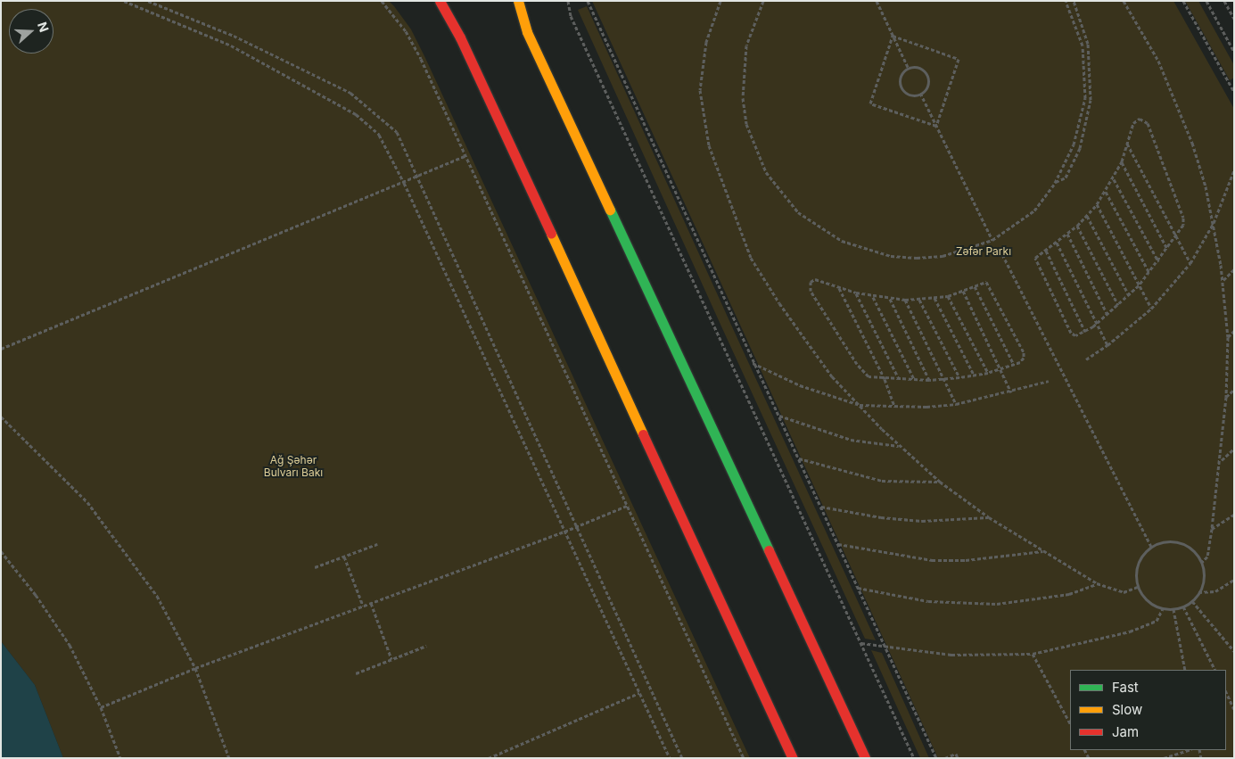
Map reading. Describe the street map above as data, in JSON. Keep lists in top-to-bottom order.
{
  "parks": ["Zəfər Parkı", "Ağ Şəhər Bulvarı Bakı"],
  "legend": ["Fast", "Slow", "Jam"],
  "north": "right"
}
